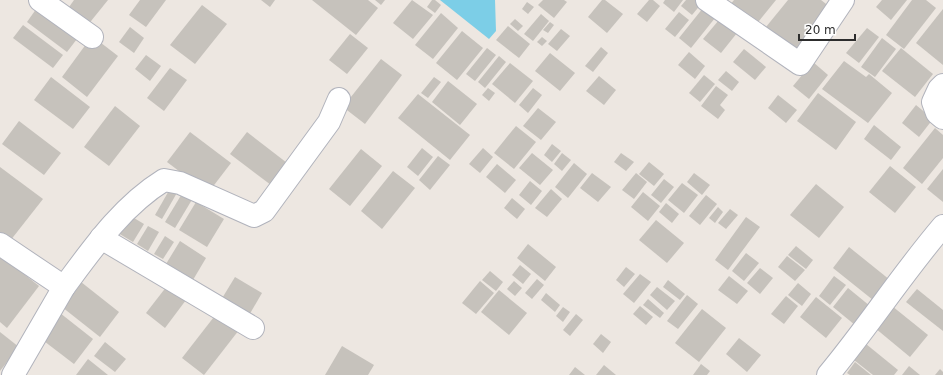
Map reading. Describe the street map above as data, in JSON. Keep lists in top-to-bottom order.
{
  "scale_bar": "20 m"
}
